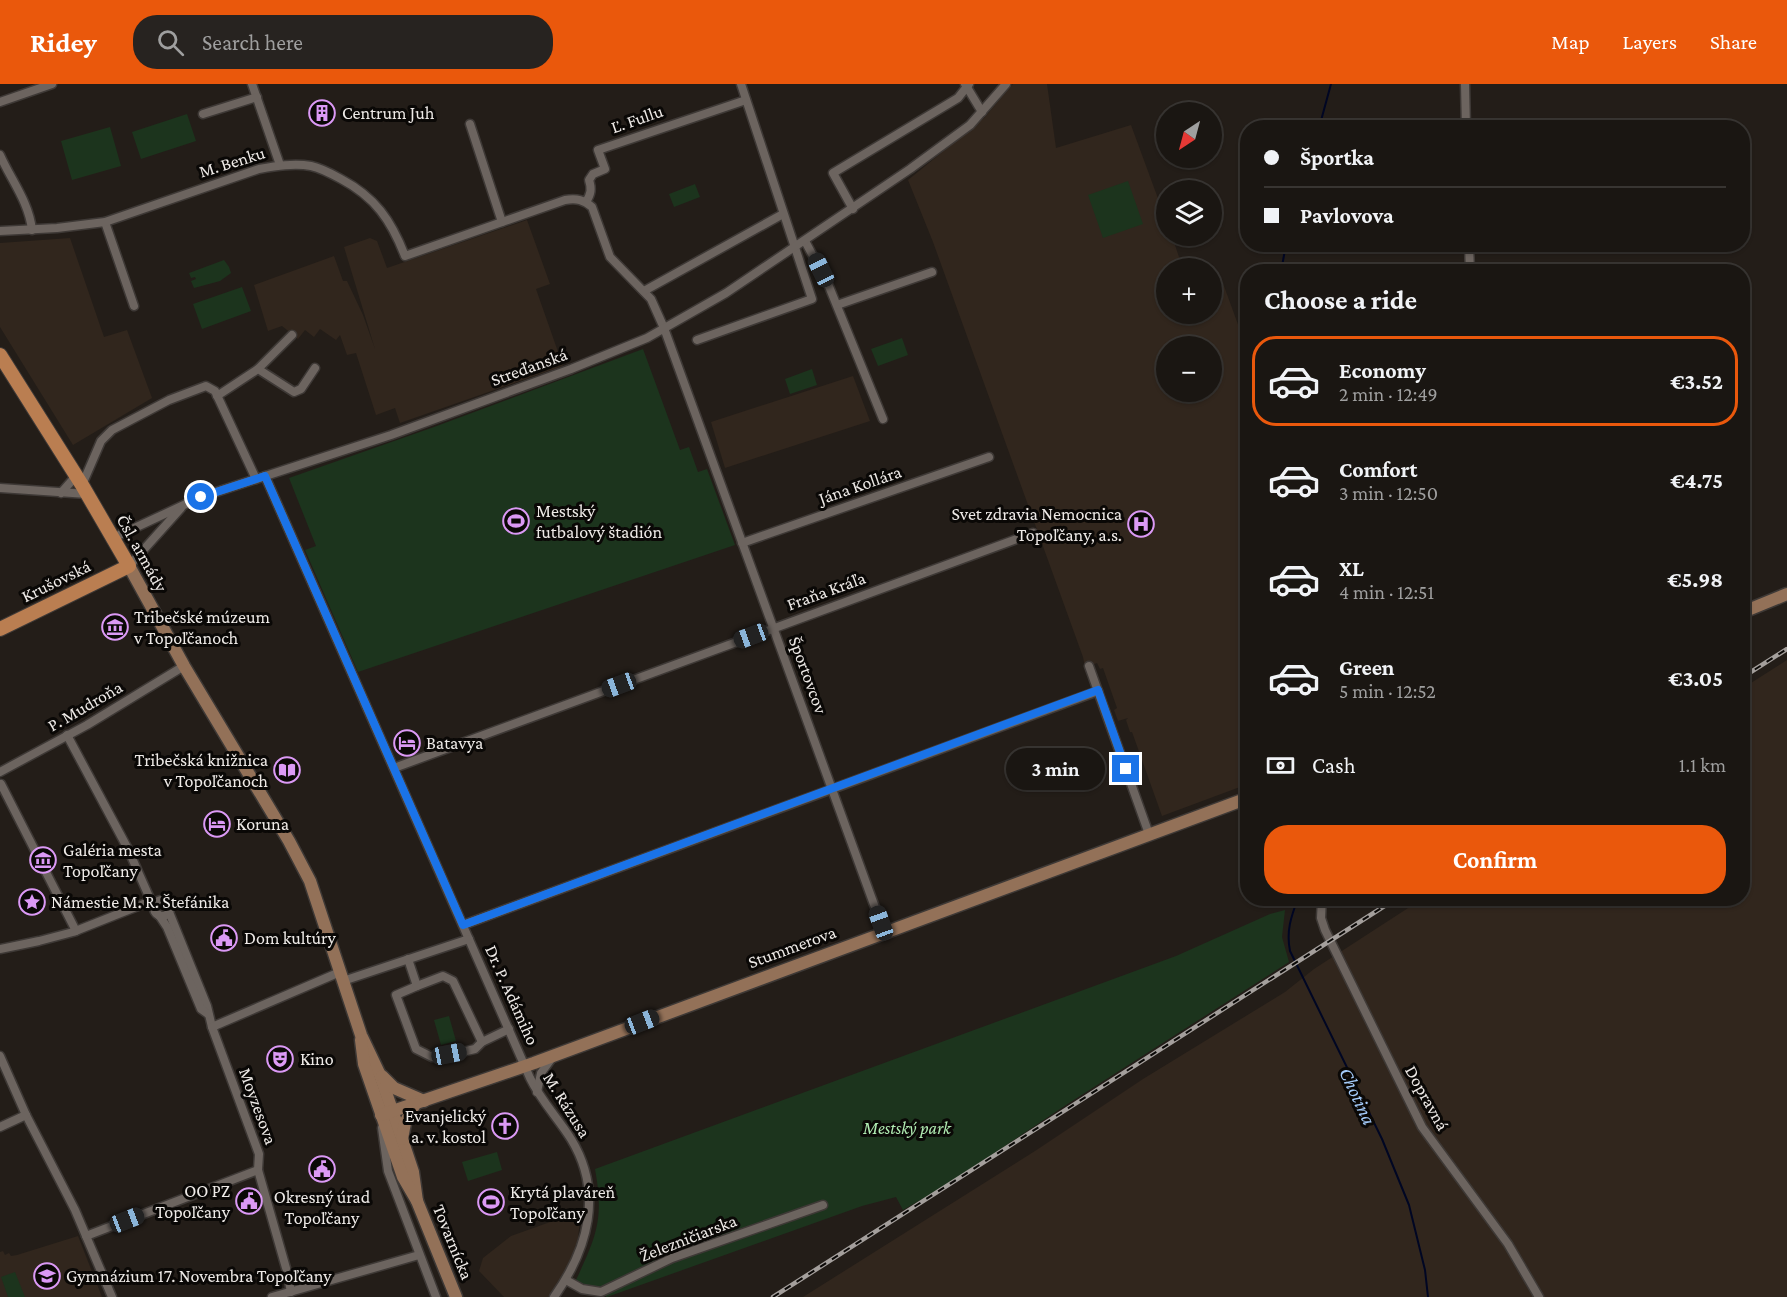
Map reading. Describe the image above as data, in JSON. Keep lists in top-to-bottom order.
{
  "streets": {
    "main road": [
      "Čsl. armády",
      "Krušovská",
      "Stummerova",
      "Tovarnícka"
    ],
    "street": [
      "Ľ. Fullu",
      "M. Benku",
      "Streďanská",
      "Jána Kollára",
      "Fraňa Kráľa",
      "Športovcov",
      "P. Mudroňa",
      "Dr. P. Adámiho",
      "Dopravná",
      "M. Rázusa",
      "Moyzesova",
      "Železničiarska"
    ]
  },
  "crossings": [
    ["Ľ. Fullu", "Športovcov"],
    ["Streďanská", "Čsl. armády"],
    ["Streďanská", "Krušovská"],
    ["Streďanská", "Športovcov"],
    ["Streďanská", "Dr. P. Adámiho"],
    ["Jána Kollára", "Športovcov"],
    ["Čsl. armády", "Krušovská"],
    ["Čsl. armády", "P. Mudroňa"],
    ["Čsl. armády", "Stummerova"],
    ["Čsl. armády", "Tovarnícka"],
    ["Fraňa Kráľa", "Športovcov"],
    ["Fraňa Kráľa", "Dr. P. Adámiho"],
    ["Športovcov", "Stummerova"],
    ["Stummerova", "Dr. P. Adámiho"],
    ["Stummerova", "M. Rázusa"],
    ["Stummerova", "Tovarnícka"],
    ["Dr. P. Adámiho", "M. Rázusa"],
    ["M. Rázusa", "Železničiarska"]
  ],
  "water": ["Chotina"],
  "parks": ["Mestský park"],
  "places": {
    "building": ["Centrum Juh"],
    "sports": ["Mestský futbalový štadión", "Krytá plaváreň Topoľčany"],
    "hospital": ["Svet zdravia Nemocnica Topoľčany, a.s."],
    "museum": ["Tribečské múzeum v Topoľčanoch", "Galéria mesta Topoľčany"],
    "hotel": ["Batavya", "Koruna"],
    "library": ["Tribečská knižnica v Topoľčanoch"],
    "place": ["Námestie M. R. Štefánika"],
    "public building": ["Dom kultúry", "Okresný úrad Topoľčany", "OO PZ Topoľčany"],
    "theatre": ["Kino"],
    "church": ["Evanjelický a. v. kostol"],
    "school or university": ["Gymnázium 17. Novembra Topoľčany"]
  },
  "north": "bottom left",
  "page": {
    "header": "Ridey",
    "search": "Search here",
    "nav": ["Map", "Layers", "Share"],
    "map_buttons": ["+", "−"],
    "banner": ["Športka", "Pavlovova"],
    "heading": "Choose a ride",
    "list": [
      {
        "name": "Economy",
        "note": "2 min · 12:49",
        "value": "€3.52"
      },
      {
        "name": "Comfort",
        "note": "3 min · 12:50",
        "value": "€4.75"
      },
      {
        "name": "XL",
        "note": "4 min · 12:51",
        "value": "€5.98"
      },
      {
        "name": "Green",
        "note": "5 min · 12:52",
        "value": "€3.05"
      }
    ],
    "pay": ["Cash", "1.1 km"],
    "bubble": "3 min",
    "buttons": "Confirm"
  }
}
